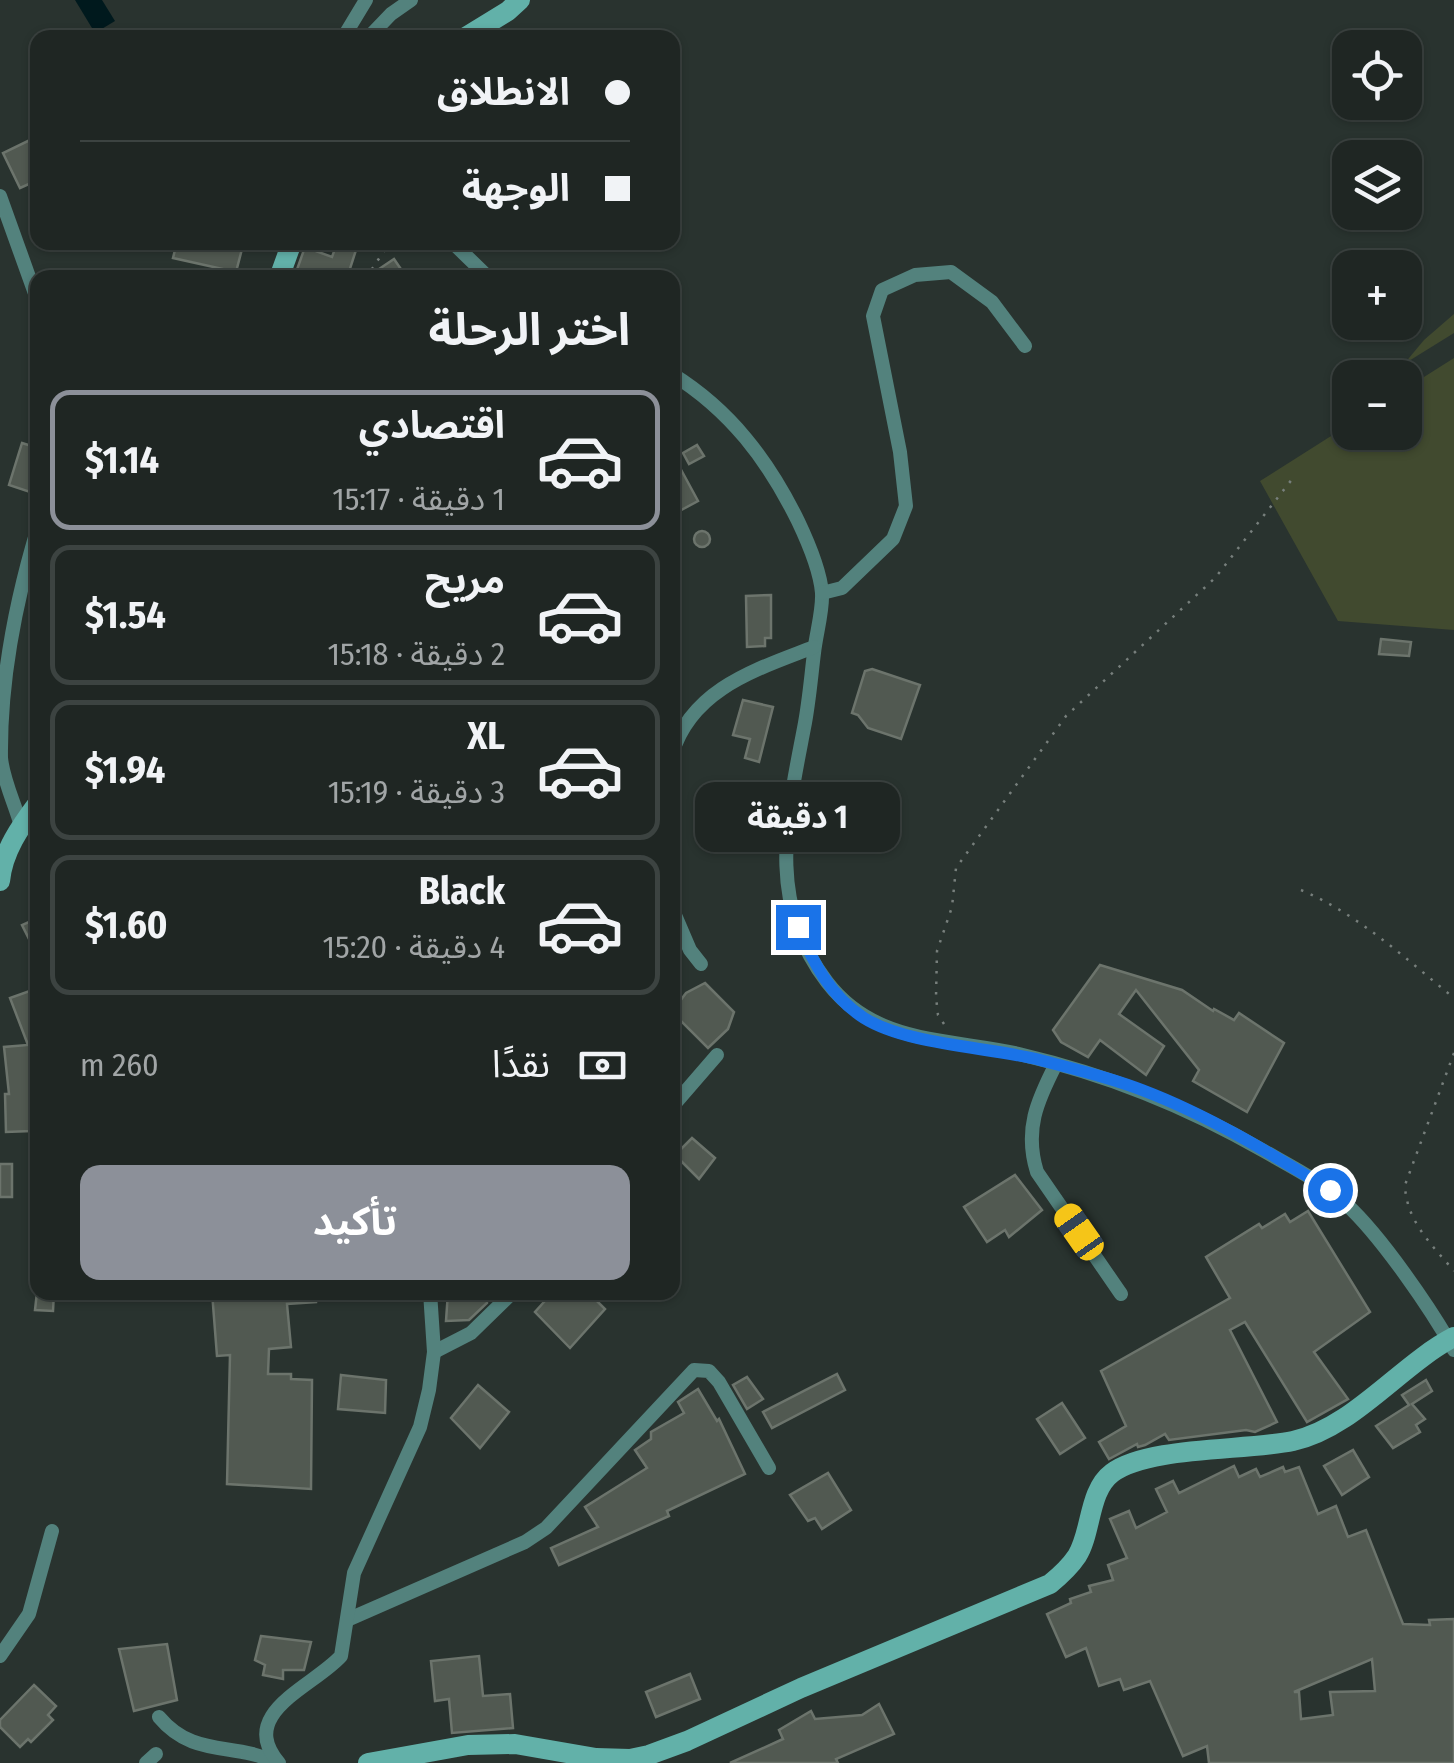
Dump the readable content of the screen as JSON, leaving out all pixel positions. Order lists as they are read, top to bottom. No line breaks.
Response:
{"page":{"map_buttons":["+","−"],"banner":["الانطلاق","الوجهة"],"heading":"اختر الرحلة","list":[{"name":"اقتصادي","note":"1 دقيقة · 15:17","value":"$1.14"},{"name":"مريح","note":"2 دقيقة · 15:18","value":"$1.54"},{"name":"XL","note":"3 دقيقة · 15:19","value":"$1.94"},{"name":"Black","note":"4 دقيقة · 15:20","value":"$1.60"}],"bubble":"1 دقيقة","pay":["نقدًا","260 m"],"buttons":"تأكيد"}}
